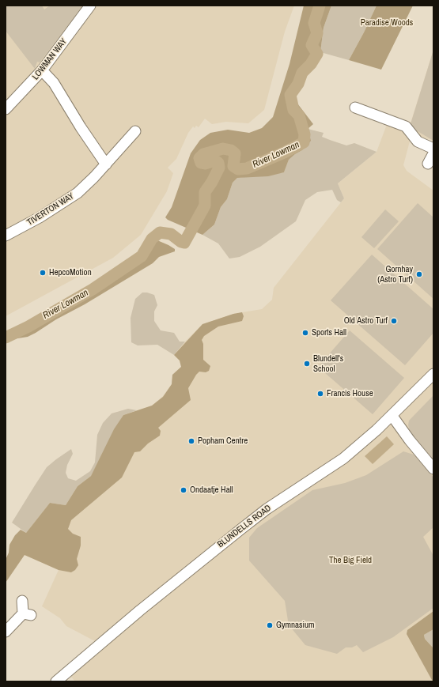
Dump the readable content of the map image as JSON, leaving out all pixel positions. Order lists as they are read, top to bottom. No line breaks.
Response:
{"streets":{"street":["LOWMAN WAY","TIVERTON WAY","BLUNDELLS ROAD"]},"water":["River Lowman"],"parks":["Paradise Woods","The Big Field"],"places":["HepcoMotion","Gornhay (Astro Turf)","Old Astro Turf","Sports Hall","Blundell's School","Francis House","Popham Centre","Ondaatje Hall","Gymnasium"]}
